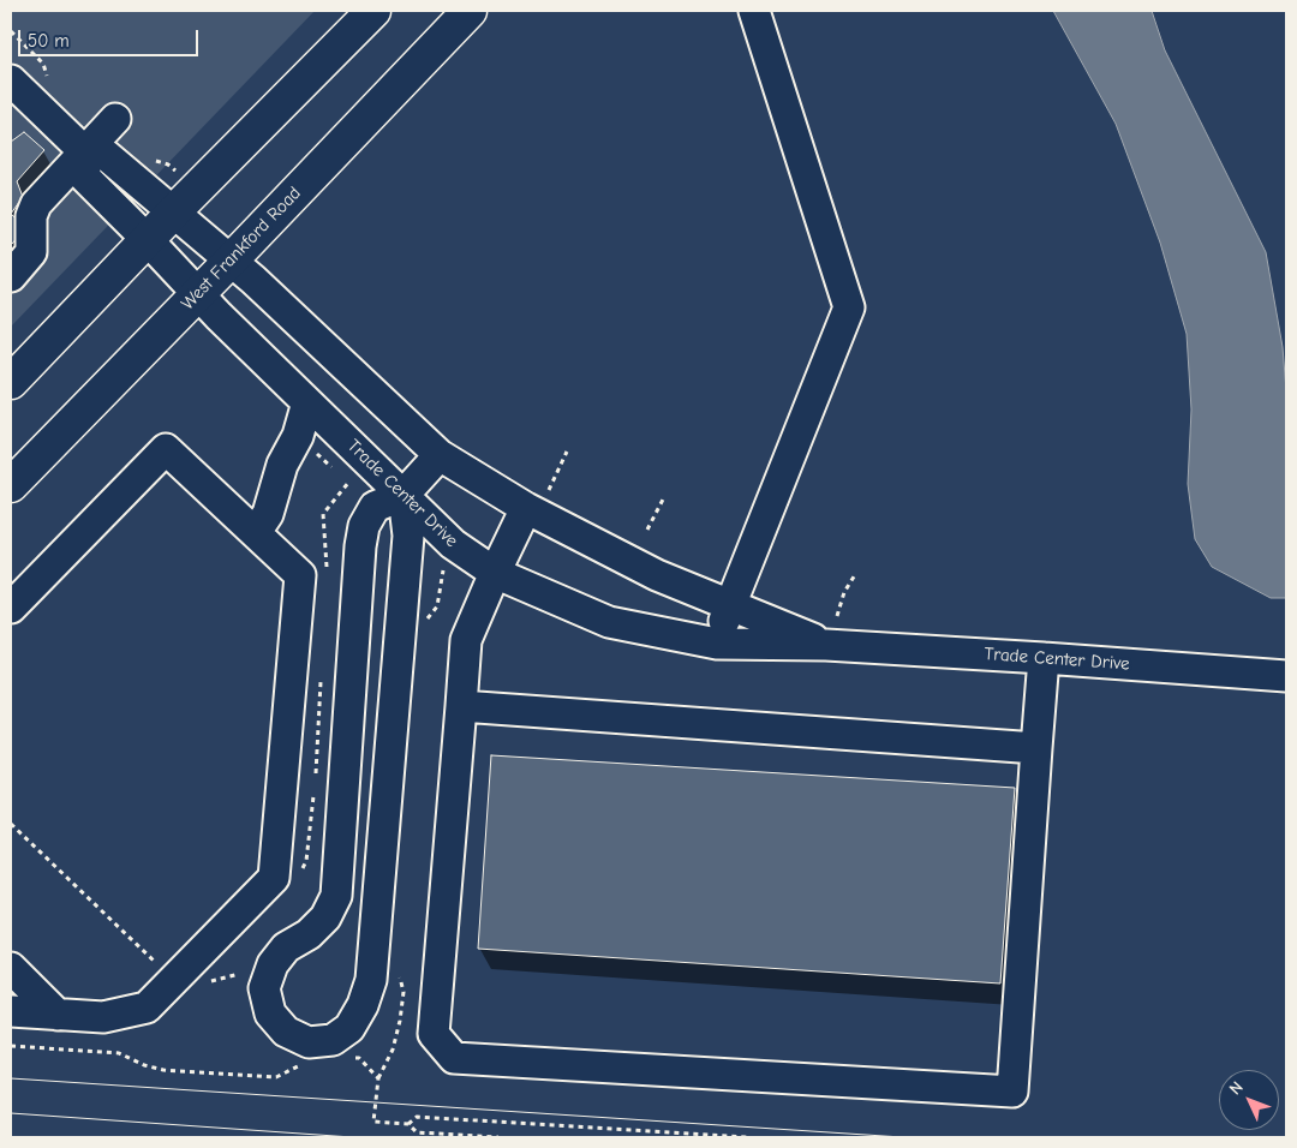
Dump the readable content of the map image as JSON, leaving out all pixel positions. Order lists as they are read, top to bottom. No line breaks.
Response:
{"streets":{"main road":["West Frankford Road"],"street":["Trade Center Drive"]},"crossings":[["West Frankford Road","Trade Center Drive"]],"scale_bar":"50 m","north":"top left"}
